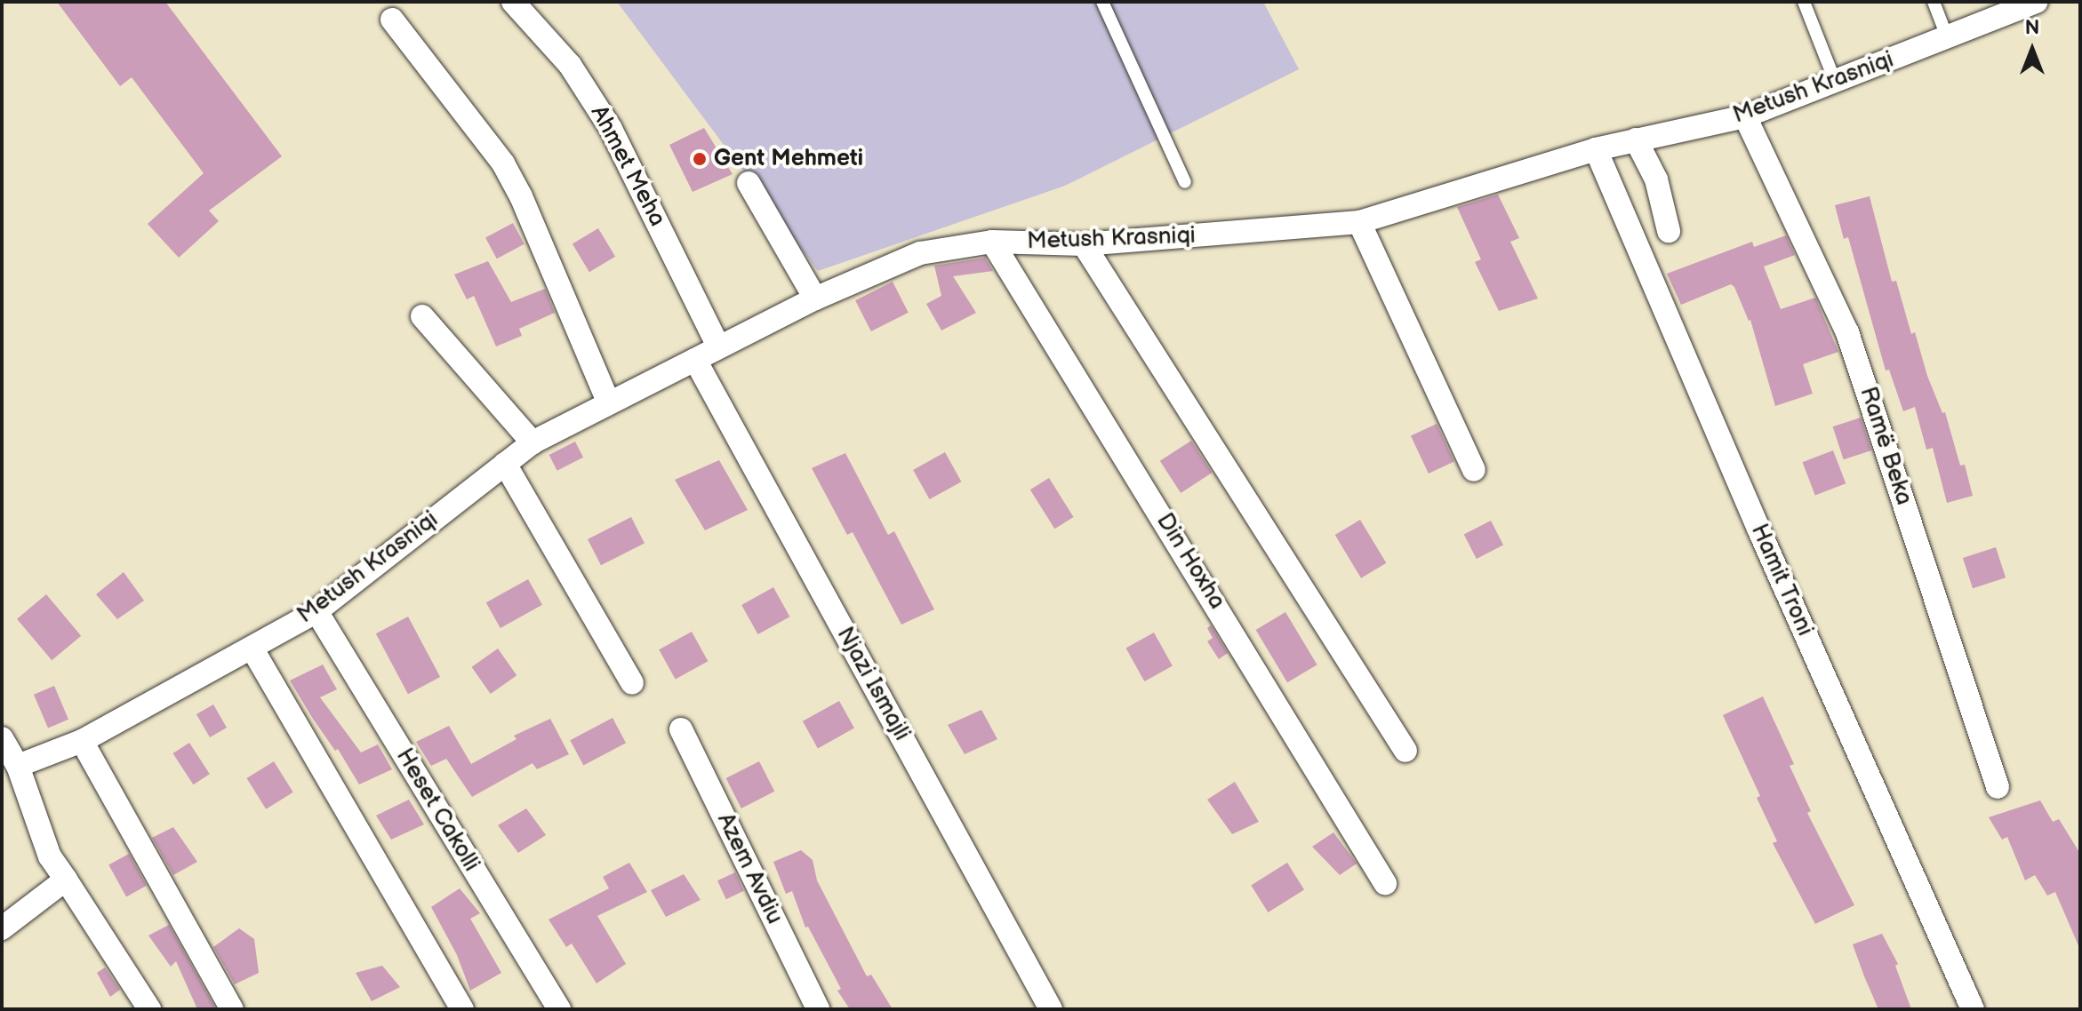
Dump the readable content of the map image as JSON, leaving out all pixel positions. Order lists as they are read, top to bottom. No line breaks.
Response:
{"streets":{"street":["Metush Krasniqi","Ahmet Meha","Ramë Beka","Din Hoxha","Hamit Troni","Njazi Ismajli","Heset Cakolli","Azem Avdiu"]},"crossings":[["Metush Krasniqi","Ahmet Meha"],["Metush Krasniqi","Ramë Beka"],["Metush Krasniqi","Din Hoxha"],["Metush Krasniqi","Hamit Troni"],["Metush Krasniqi","Njazi Ismajli"],["Metush Krasniqi","Heset Cakolli"]],"places":["Gent Mehmeti"],"north":"top"}
